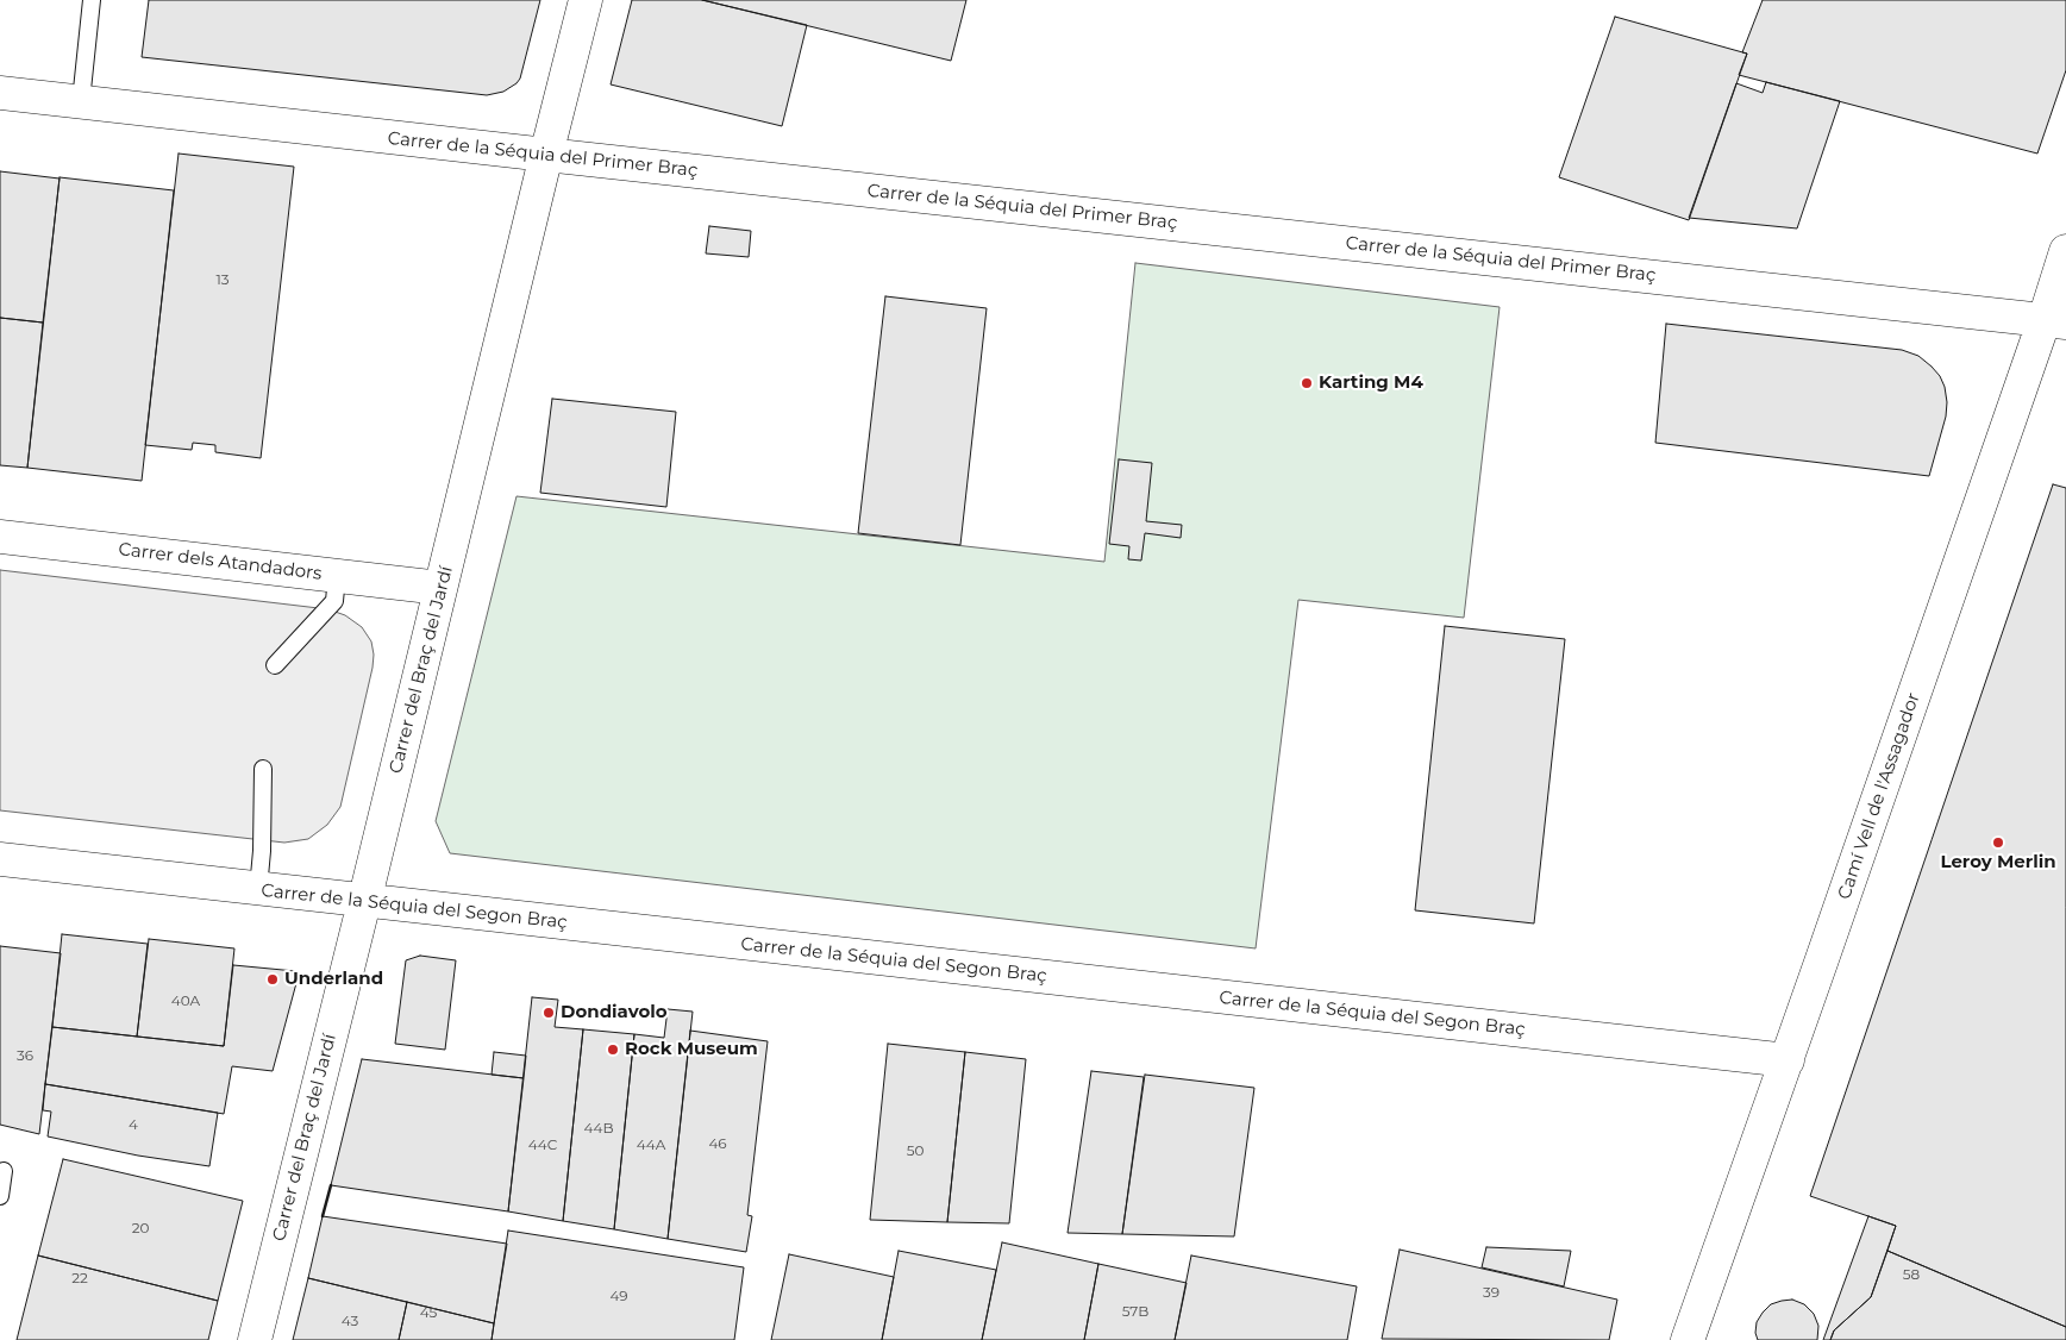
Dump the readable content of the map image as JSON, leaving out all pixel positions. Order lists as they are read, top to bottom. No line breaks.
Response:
{"streets":{"street":["Carrer de la Séquia del Primer Braç","Carrer dels Atandadors","Carrer del Braç del Jardí","Camí Vell de l'Assagador","Carrer de la Séquia del Segon Braç"]},"crossings":[["Carrer de la Séquia del Primer Braç","Carrer del Braç del Jardí"],["Carrer de la Séquia del Primer Braç","Camí Vell de l'Assagador"],["Carrer dels Atandadors","Carrer del Braç del Jardí"],["Carrer del Braç del Jardí","Carrer de la Séquia del Segon Braç"],["Camí Vell de l'Assagador","Carrer de la Séquia del Segon Braç"]],"places":["Karting M4","Leroy Merlin","Underland","Dondiavolo","Rock Museum"],"house_numbers":["13","40A","36","4","44B","46","44C","44A","50","20","58","22","39","49","57B","45","43"]}
